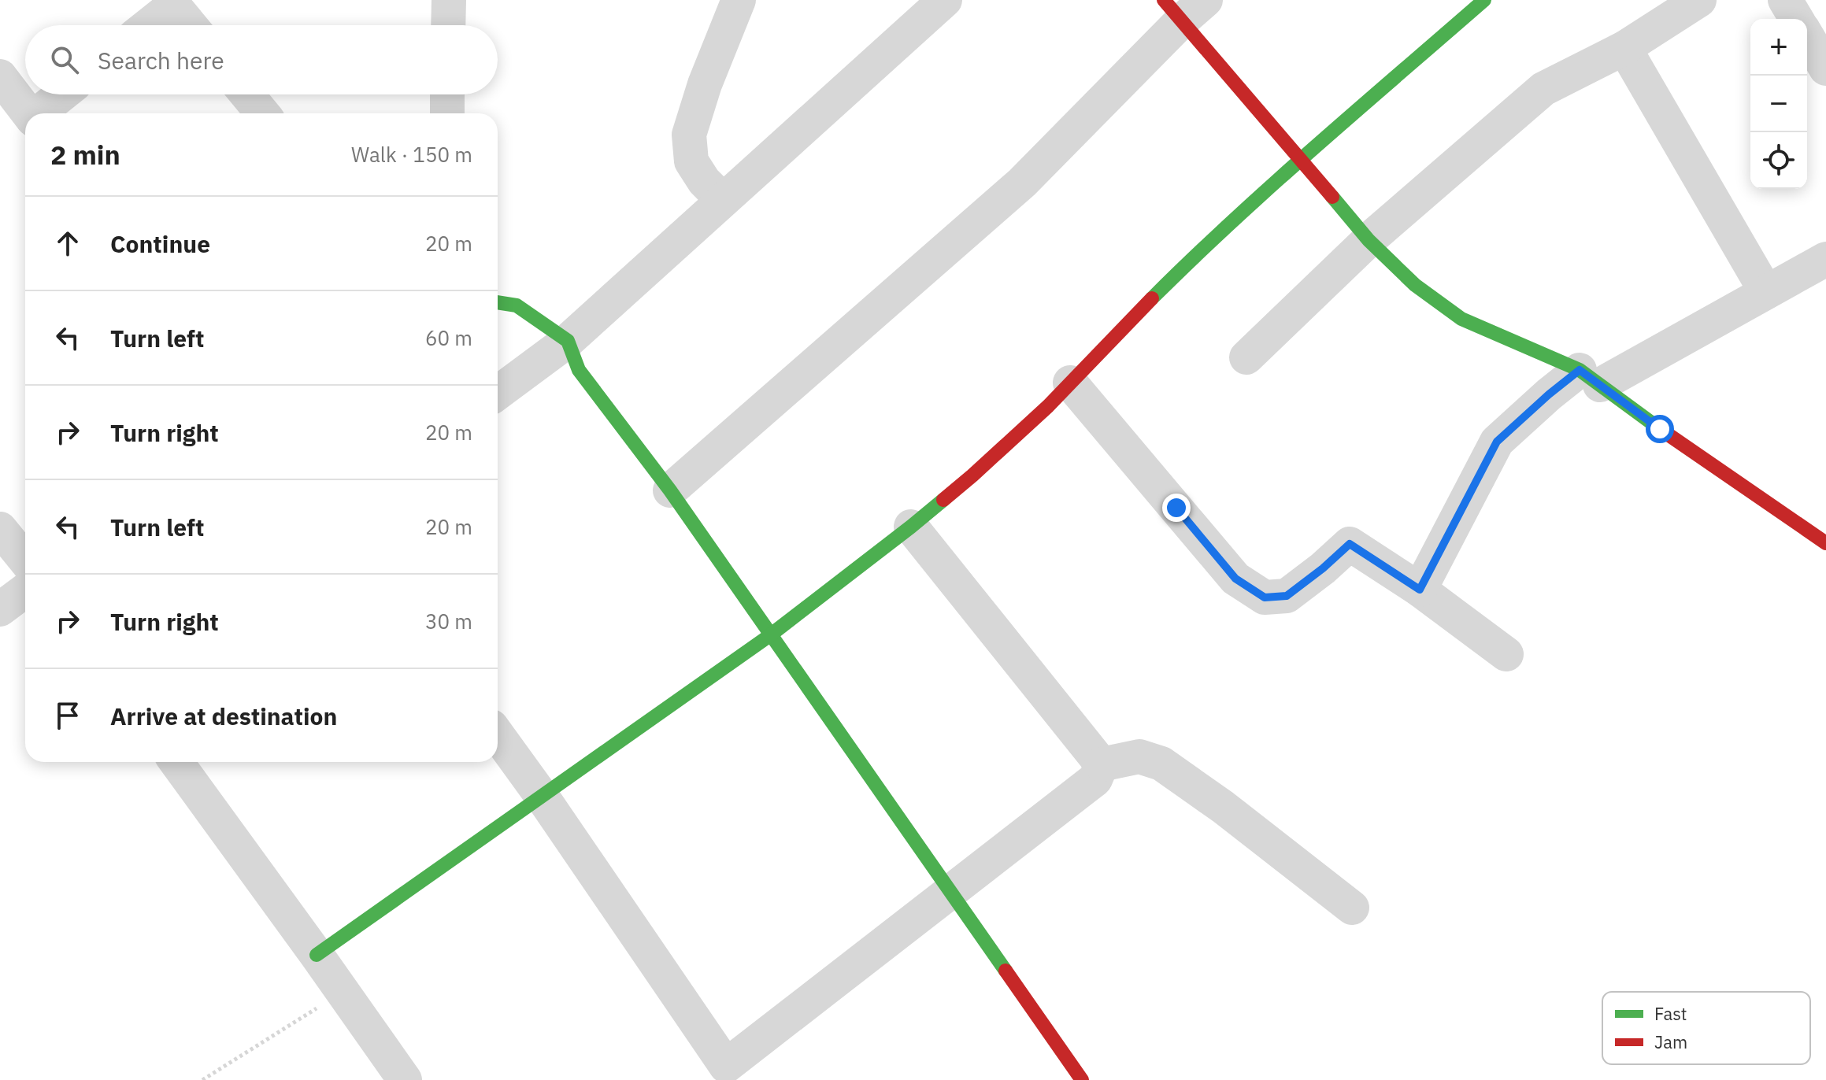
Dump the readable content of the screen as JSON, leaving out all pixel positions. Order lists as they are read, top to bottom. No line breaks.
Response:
{"legend":["Fast","Jam"],"page":{"map_buttons":["+","−"],"search":"Search here","heading":["2 min","Walk · 150 m"],"list":[["Continue","20 m"],["Turn left","60 m"],["Turn right","20 m"],["Turn left","20 m"],["Turn right","30 m"],"Arrive at destination"]}}
